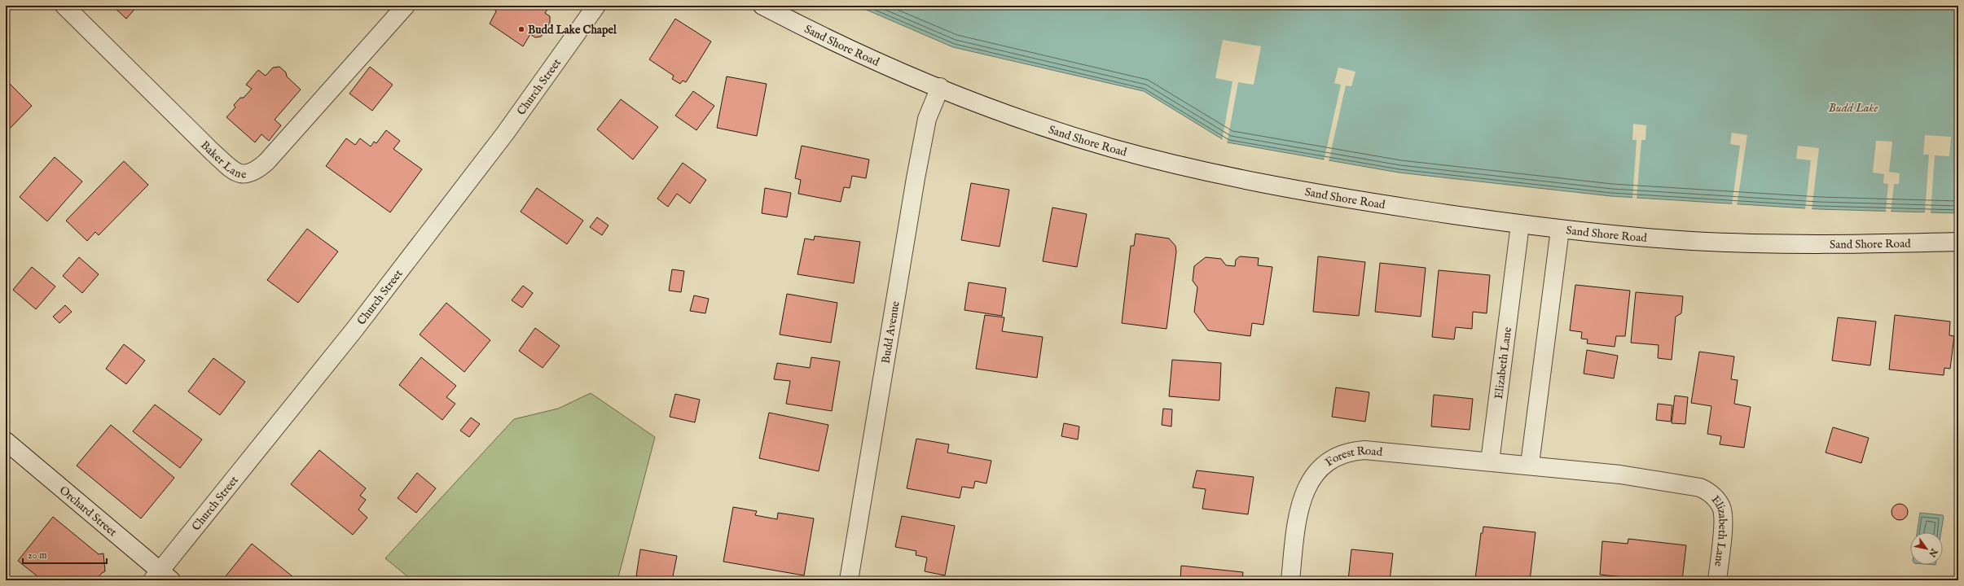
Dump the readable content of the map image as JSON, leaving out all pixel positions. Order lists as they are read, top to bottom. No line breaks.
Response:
{"streets":{"street":["Sand Shore Road","Church Street","Baker Lane","Budd Avenue","Elizabeth Lane","Forest Road","Orchard Street"]},"crossings":[["Sand Shore Road","Budd Avenue"],["Sand Shore Road","Elizabeth Lane"],["Church Street","Orchard Street"],["Elizabeth Lane","Forest Road"]],"water":["Budd Lake"],"places":["Budd Lake Chapel"],"scale_bar":"20 m","north":"bottom right"}
